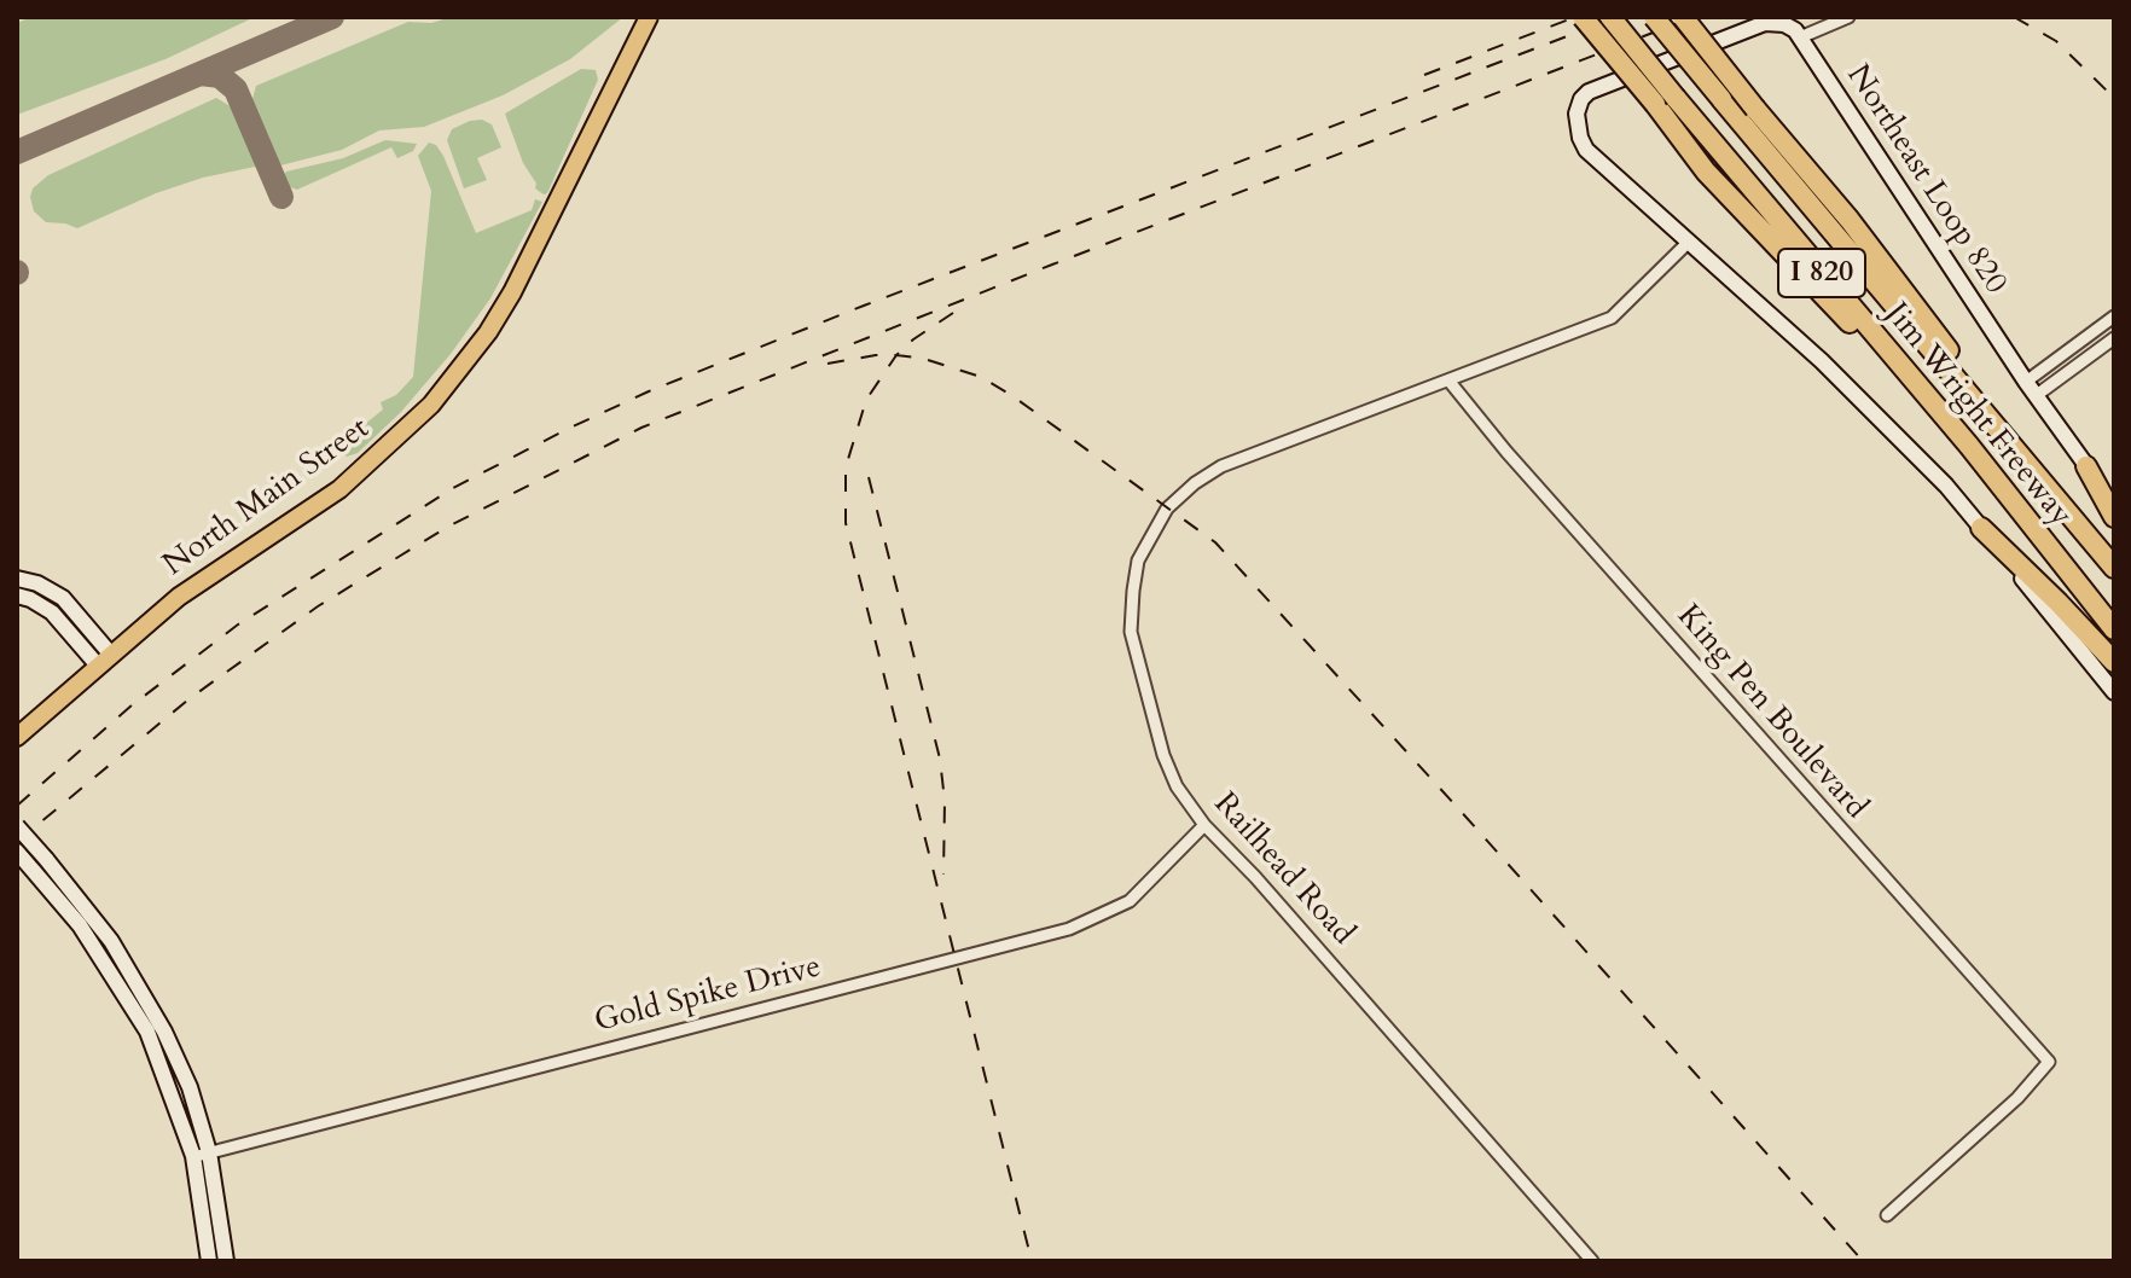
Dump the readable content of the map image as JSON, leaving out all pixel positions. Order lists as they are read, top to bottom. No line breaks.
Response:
{"streets":{"highway":["I 820","Jim Wright Freeway"],"main road":["North Main Street"],"street":["Northeast Loop 820","King Pen Boulevard","Railhead Road","Gold Spike Drive"]},"crossings":[["Northeast Loop 820","Railhead Road"],["King Pen Boulevard","Railhead Road"],["Railhead Road","Gold Spike Drive"]]}
